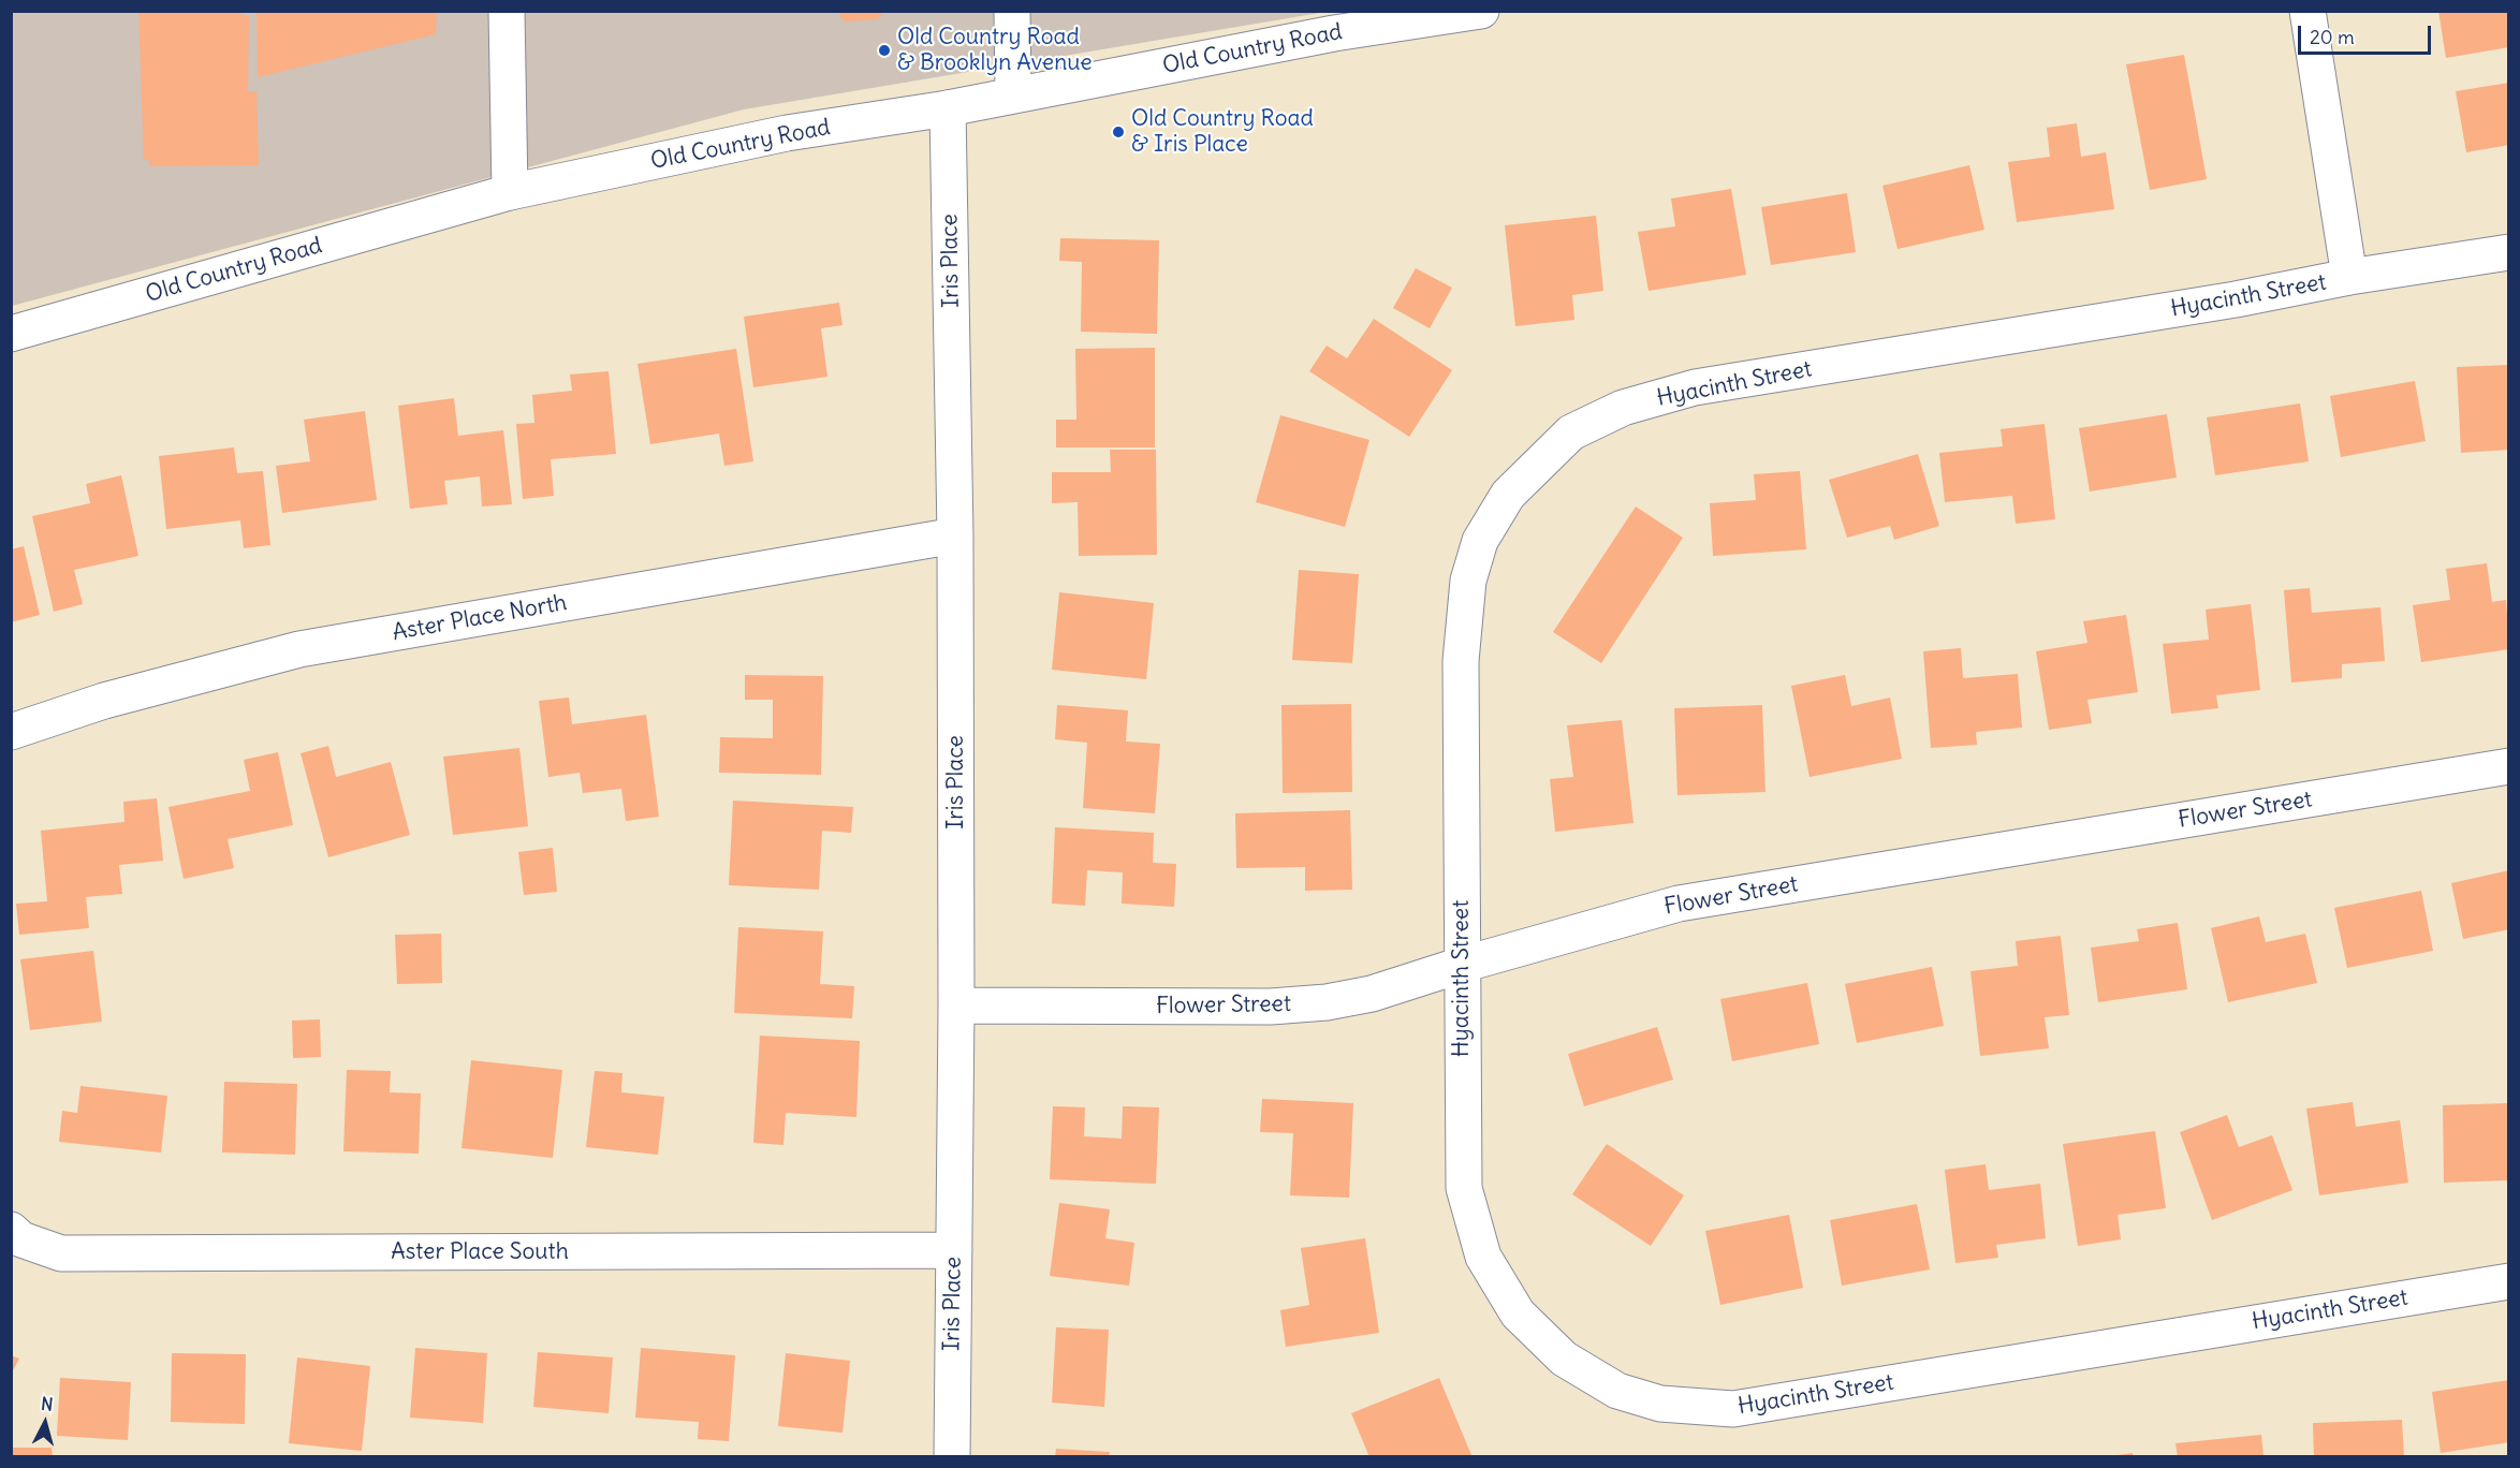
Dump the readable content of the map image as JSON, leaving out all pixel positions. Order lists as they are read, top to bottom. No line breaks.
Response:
{"streets":{"street":["Old Country Road","Iris Place","Hyacinth Street","Aster Place North","Flower Street","Aster Place South"]},"crossings":[["Old Country Road","Iris Place"],["Iris Place","Aster Place North"],["Iris Place","Flower Street"],["Iris Place","Aster Place South"],["Hyacinth Street","Flower Street"]],"places":["Old Country Road & Brooklyn Avenue","Old Country Road & Iris Place"],"scale_bar":"20 m","north":"top"}
